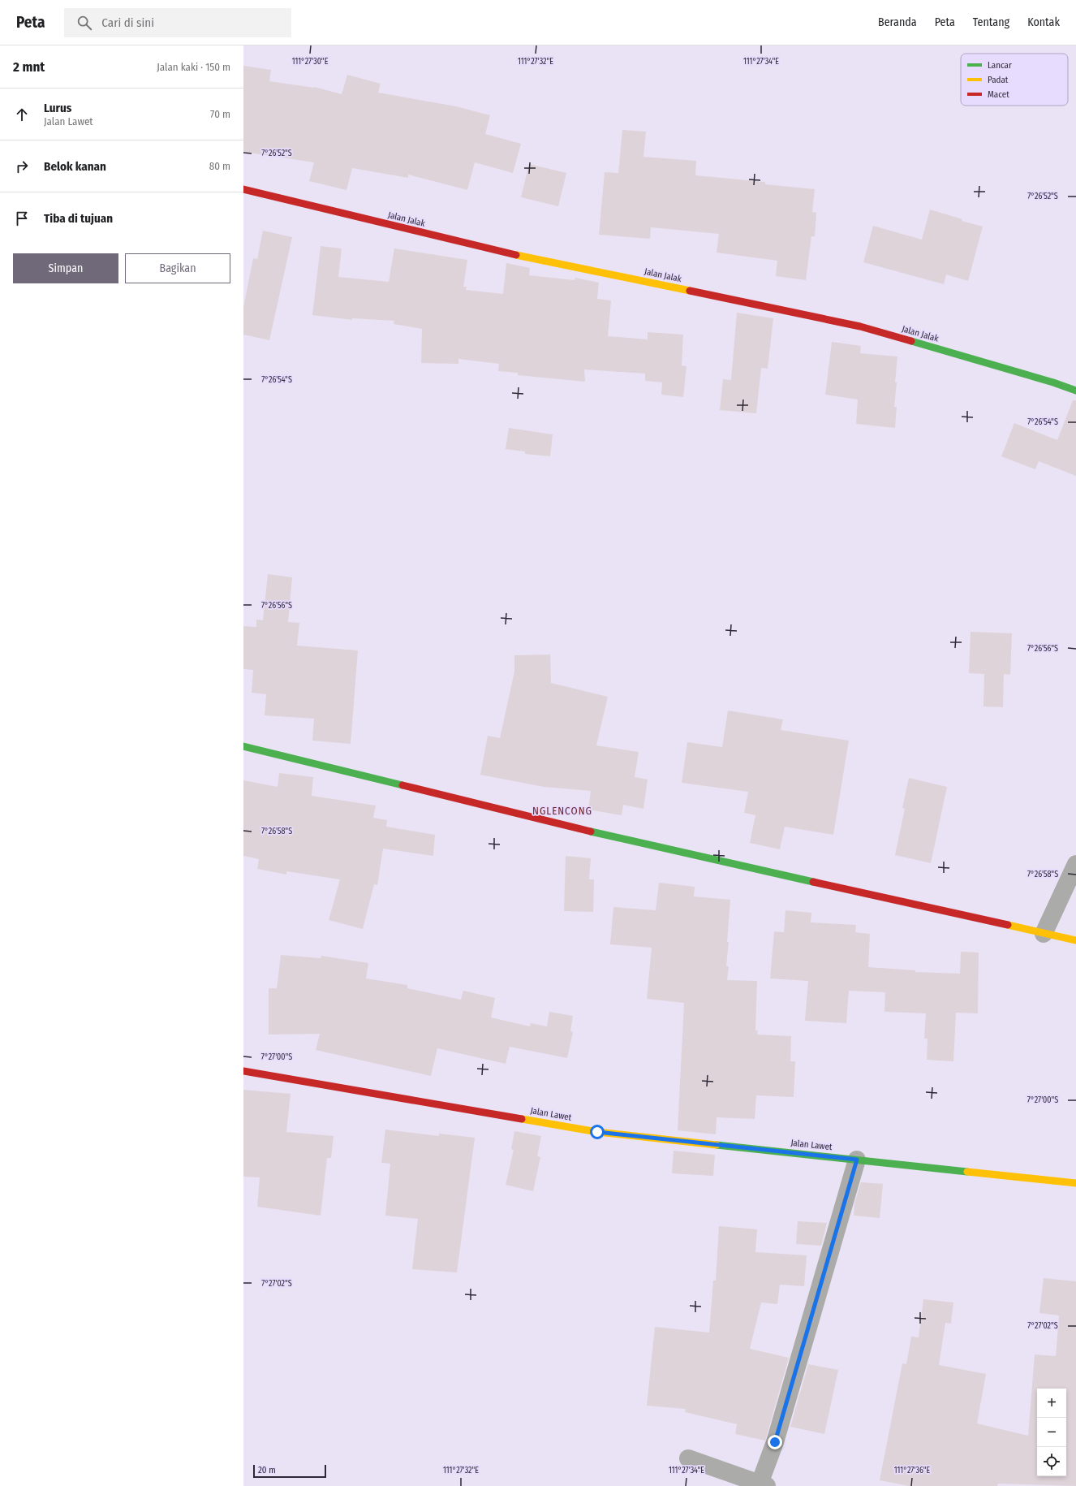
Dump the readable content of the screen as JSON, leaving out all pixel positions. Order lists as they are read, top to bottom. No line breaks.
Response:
{"streets":{"street":["Jalan Jalak","Jalan Lawet"]},"districts":["NGLENCONG"],"legend":["Lancar","Padat","Macet"],"scale_bar":"20 m","page":{"header":"Peta","search":"Cari di sini","nav":["Beranda","Peta","Tentang","Kontak"],"heading":["2 mnt","Jalan kaki · 150 m"],"list":[["Lurus","Jalan Lawet","70 m"],["Belok kanan","80 m"],"Tiba di tujuan"],"buttons":["Simpan","Bagikan"],"map_buttons":["+","−"],"scale":"20 m"},"coordinates":["111°27'30\"E","111°27'32\"E","111°27'34\"E","7°26'52\"S","7°26'54\"S","7°26'56\"S","7°26'58\"S","7°27'00\"S","7°27'02\"S","111°27'36\"E"]}
